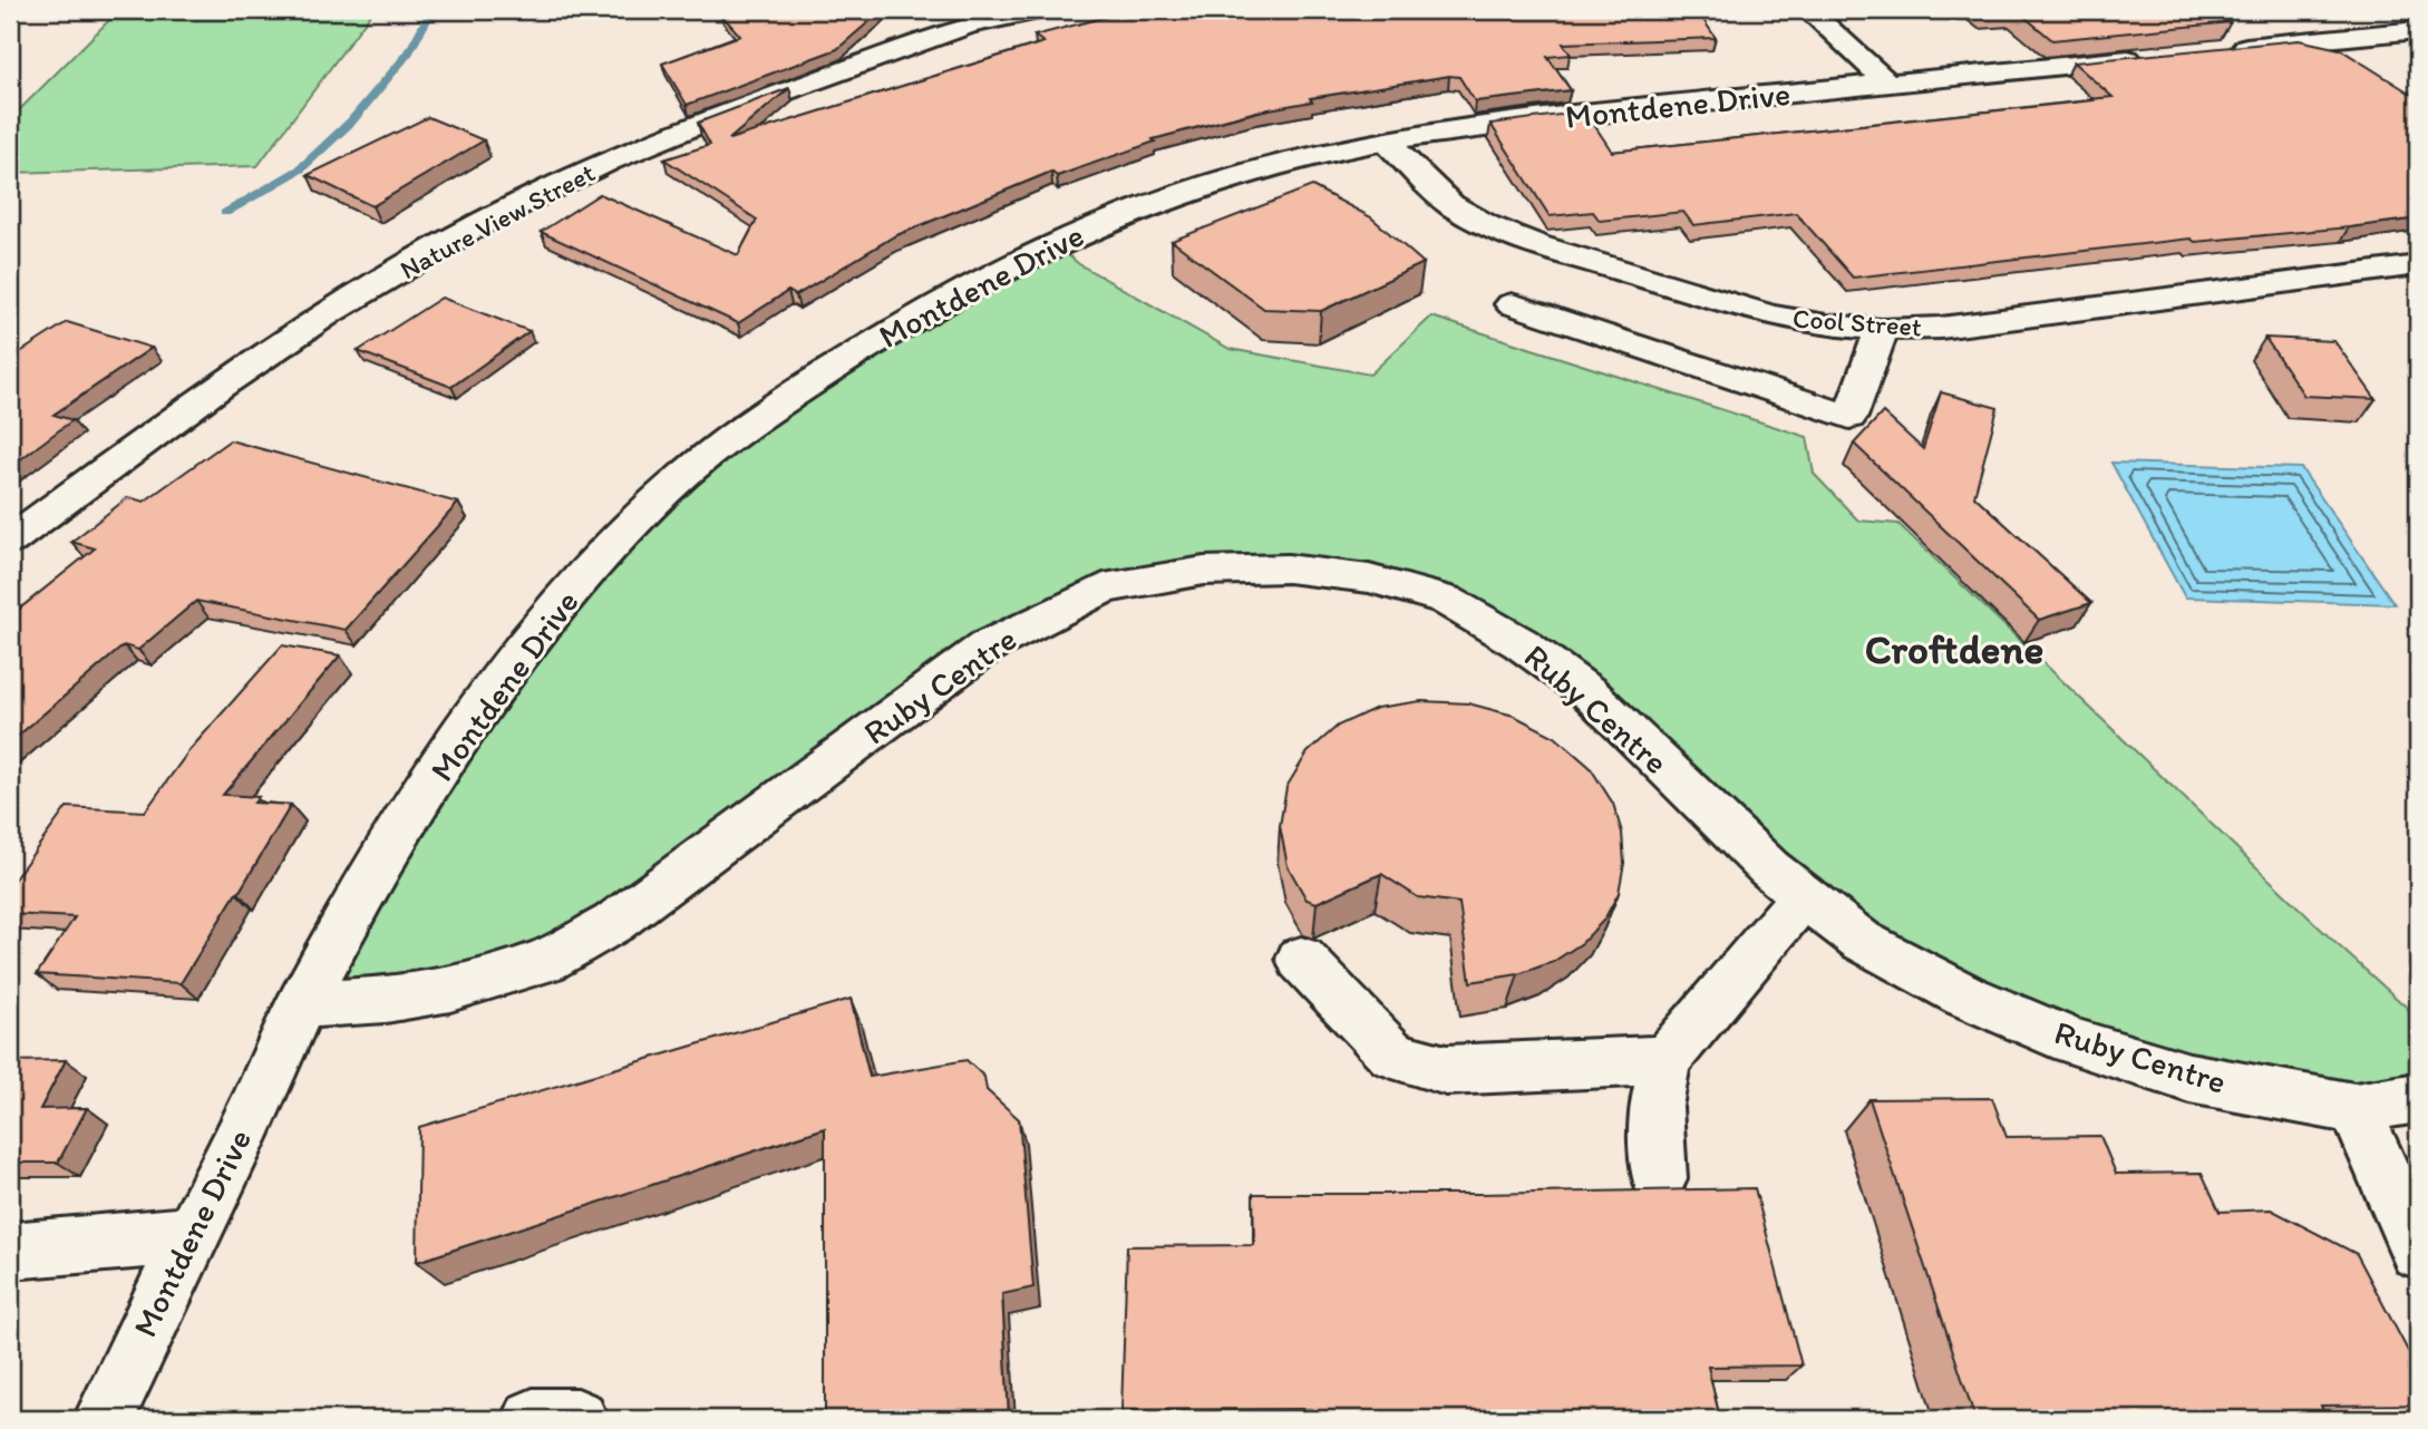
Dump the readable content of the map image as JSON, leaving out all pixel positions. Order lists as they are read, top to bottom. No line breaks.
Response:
{"streets":{"street":["Montdene Drive","Nature View Street","Cool Street","Ruby Centre"]},"crossings":[["Montdene Drive","Cool Street"],["Montdene Drive","Ruby Centre"]],"districts":["Croftdene"]}
